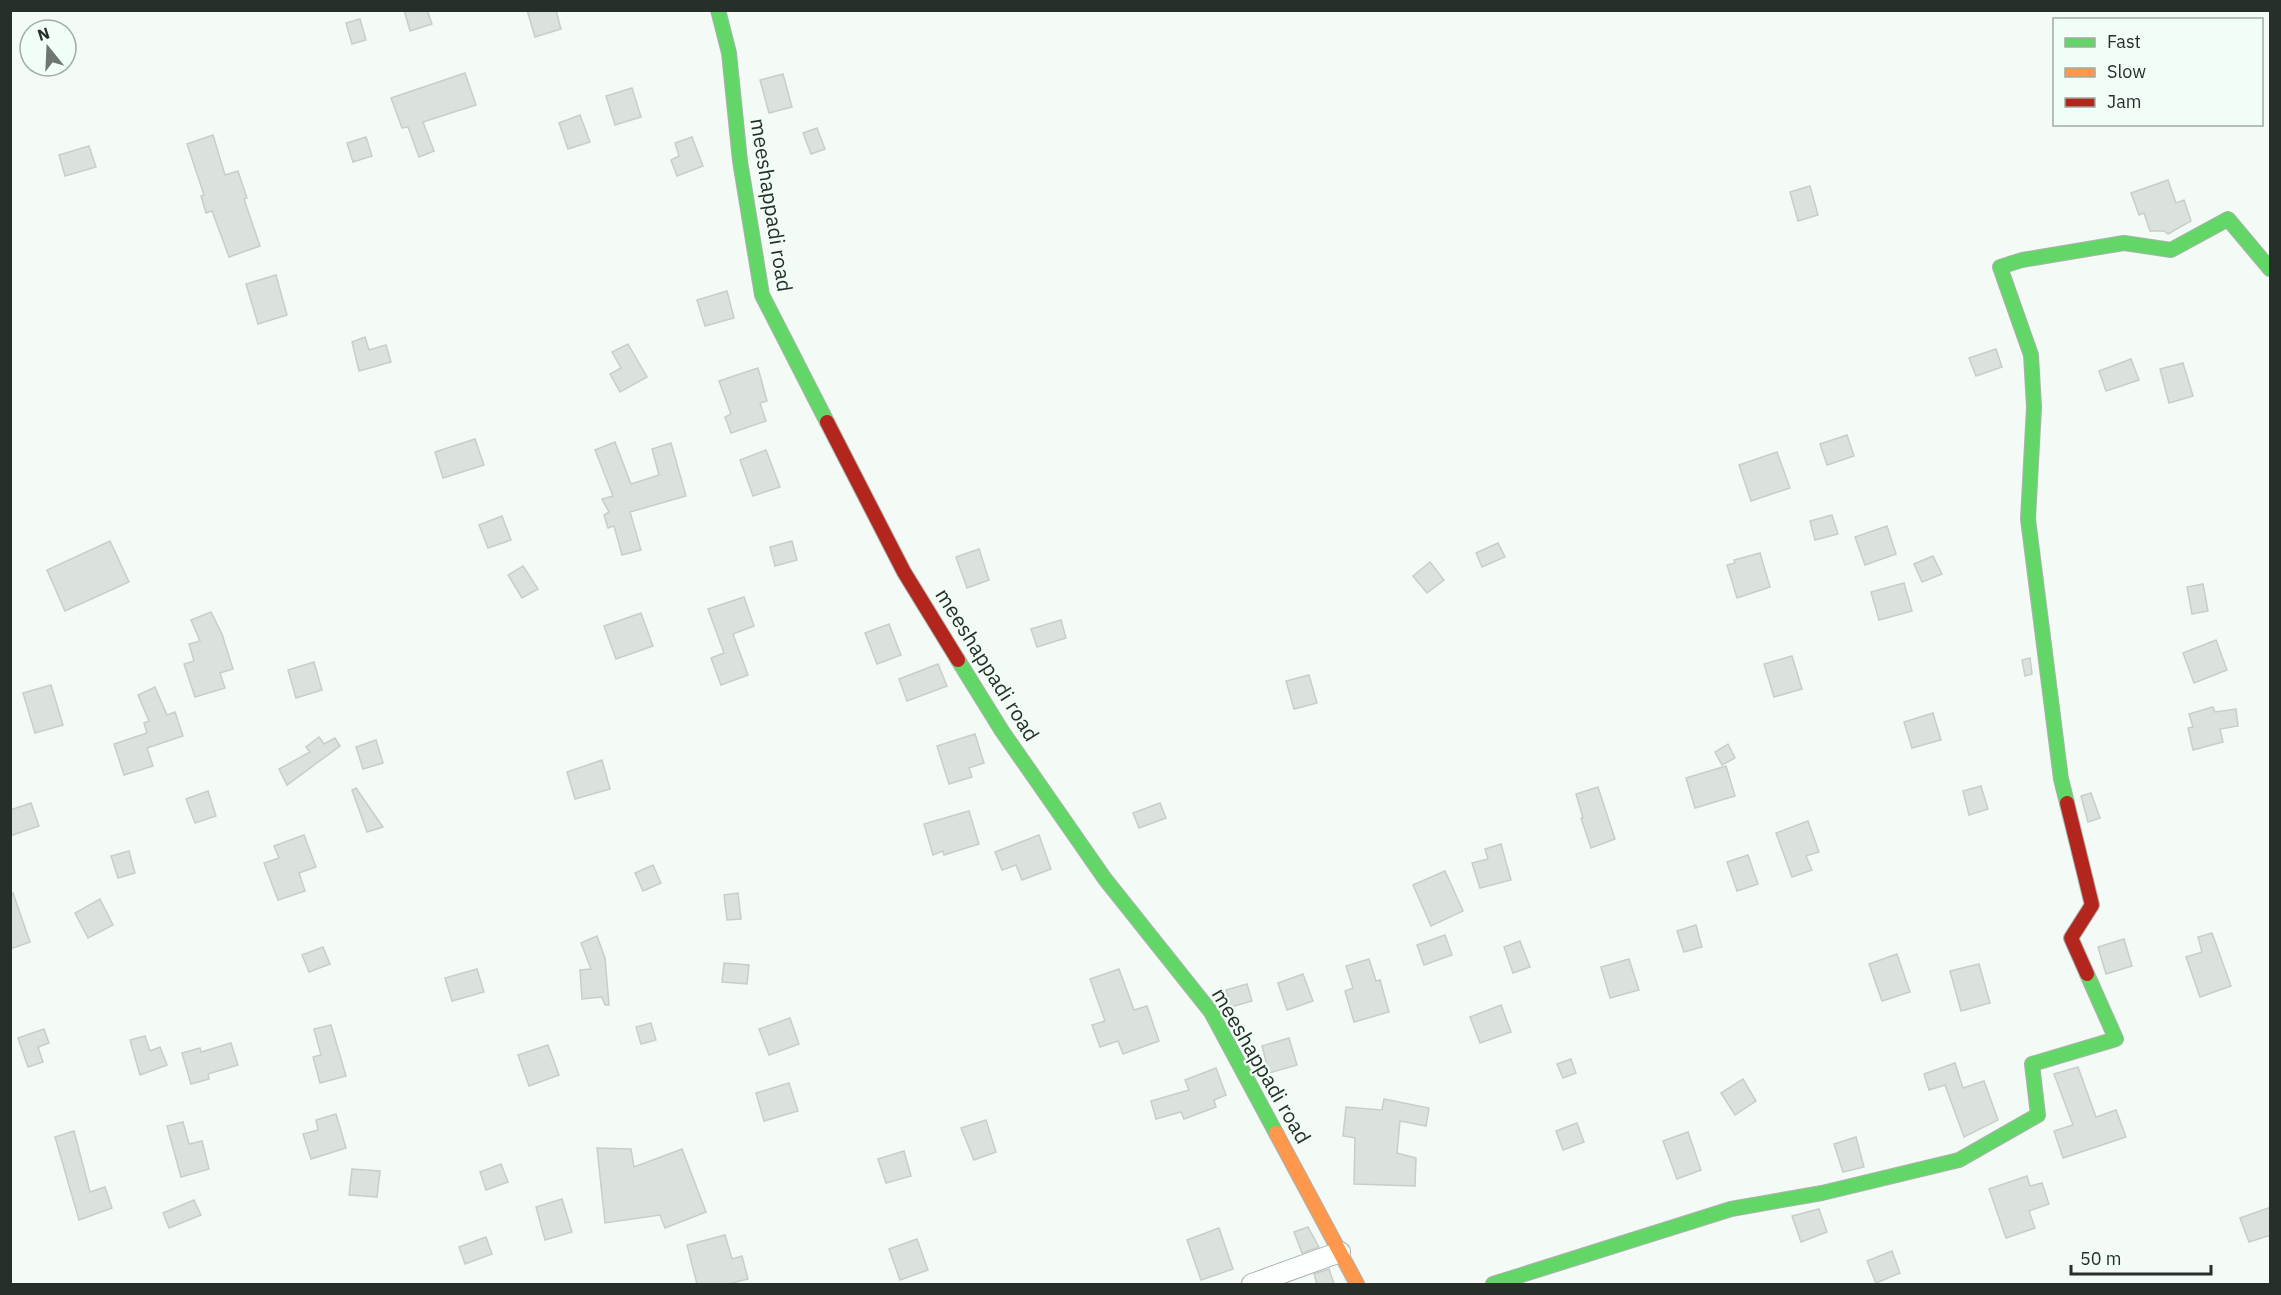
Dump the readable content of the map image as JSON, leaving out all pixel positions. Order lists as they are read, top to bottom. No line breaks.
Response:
{"streets":{"street":["meeshappadi road"]},"legend":["Fast","Slow","Jam"],"scale_bar":"50 m","north":"top"}
